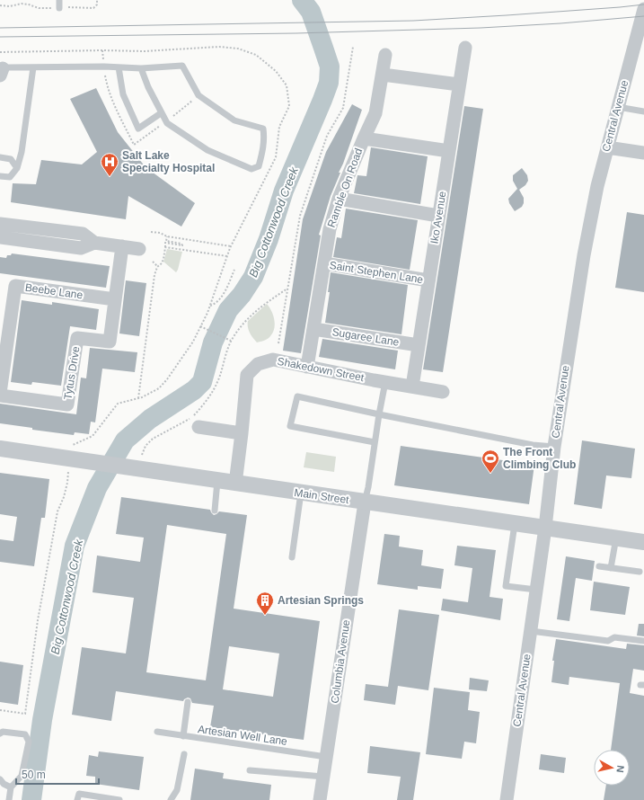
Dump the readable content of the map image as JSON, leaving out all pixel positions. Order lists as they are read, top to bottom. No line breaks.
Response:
{"streets":{"street":["Central Avenue","Ramble On Road","Iko Avenue","Saint Stephen Lane","Beebe Lane","Sugaree Lane","Shakedown Street","Tytus Drive","Main Street","Columbia Avenue"],"lane":["Artesian Well Lane"]},"crossings":[["Central Avenue","Main Street"],["Ramble On Road","Saint Stephen Lane"],["Ramble On Road","Sugaree Lane"],["Ramble On Road","Shakedown Street"],["Iko Avenue","Saint Stephen Lane"],["Iko Avenue","Sugaree Lane"],["Iko Avenue","Shakedown Street"],["Beebe Lane","Tytus Drive"],["Shakedown Street","Main Street"],["Main Street","Columbia Avenue"],["Columbia Avenue","Artesian Well Lane"]],"water":["Big Cottonwood Creek"],"places":{"hospital":["Salt Lake Specialty Hospital"],"sports":["The Front Climbing Club"],"building":["Artesian Springs"]},"scale_bar":"50 m","north":"right"}
